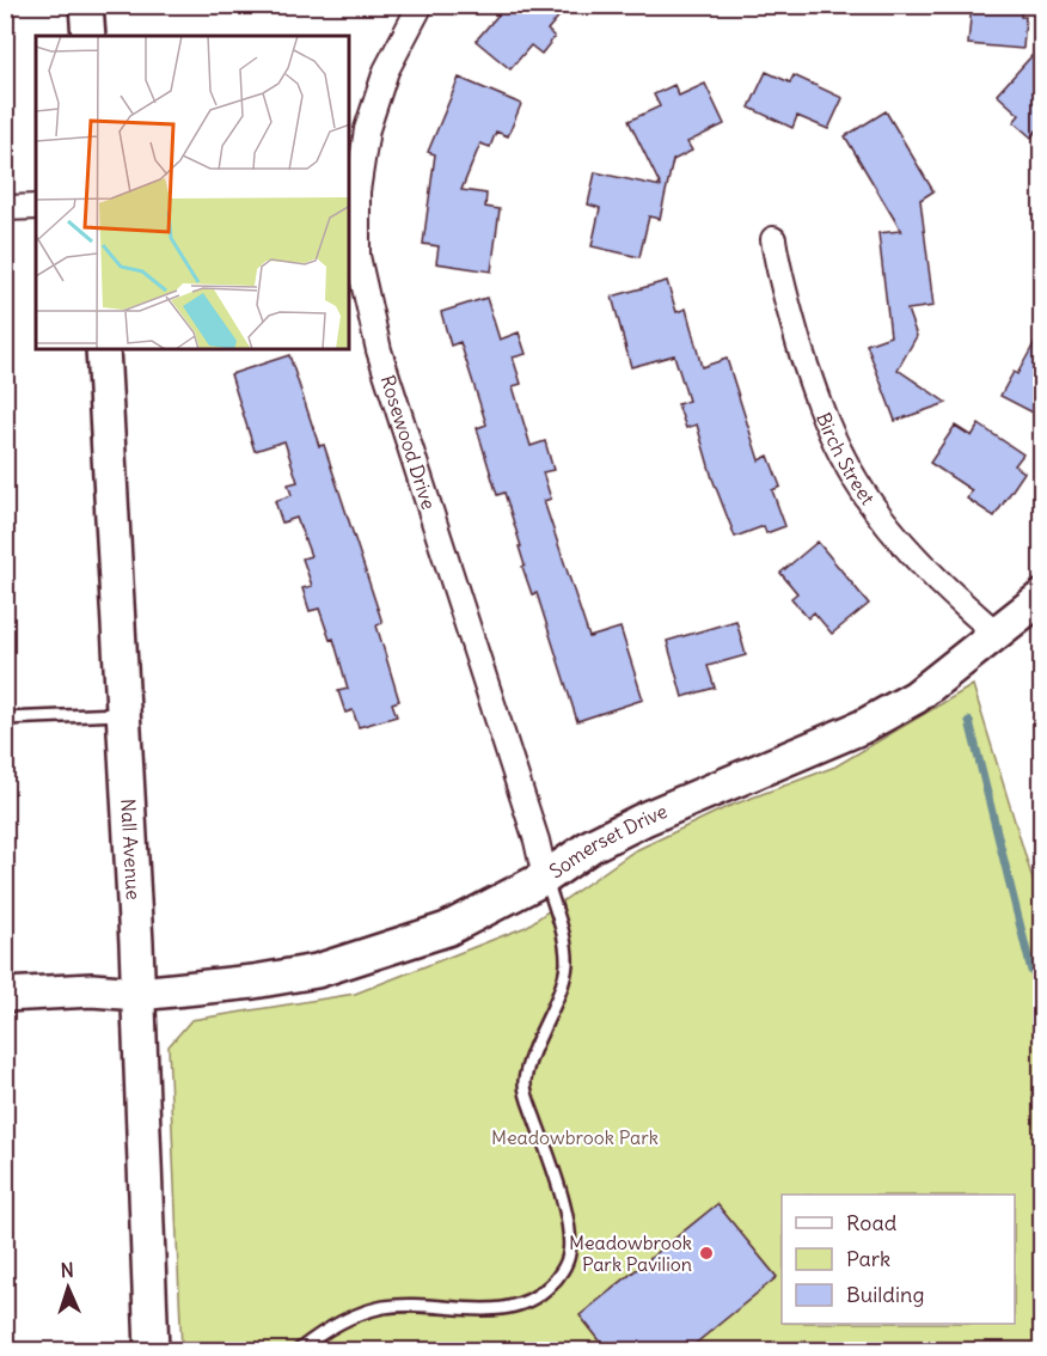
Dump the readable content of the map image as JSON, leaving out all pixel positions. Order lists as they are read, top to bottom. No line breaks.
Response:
{"streets":{"street":["Rosewood Drive","Birch Street","Somerset Drive","Nall Avenue"]},"crossings":[["Rosewood Drive","Somerset Drive"],["Birch Street","Somerset Drive"],["Somerset Drive","Nall Avenue"]],"parks":["Meadowbrook Park"],"places":["Meadowbrook Park Pavilion"],"legend":["Road","Park","Building"],"north":"top"}
